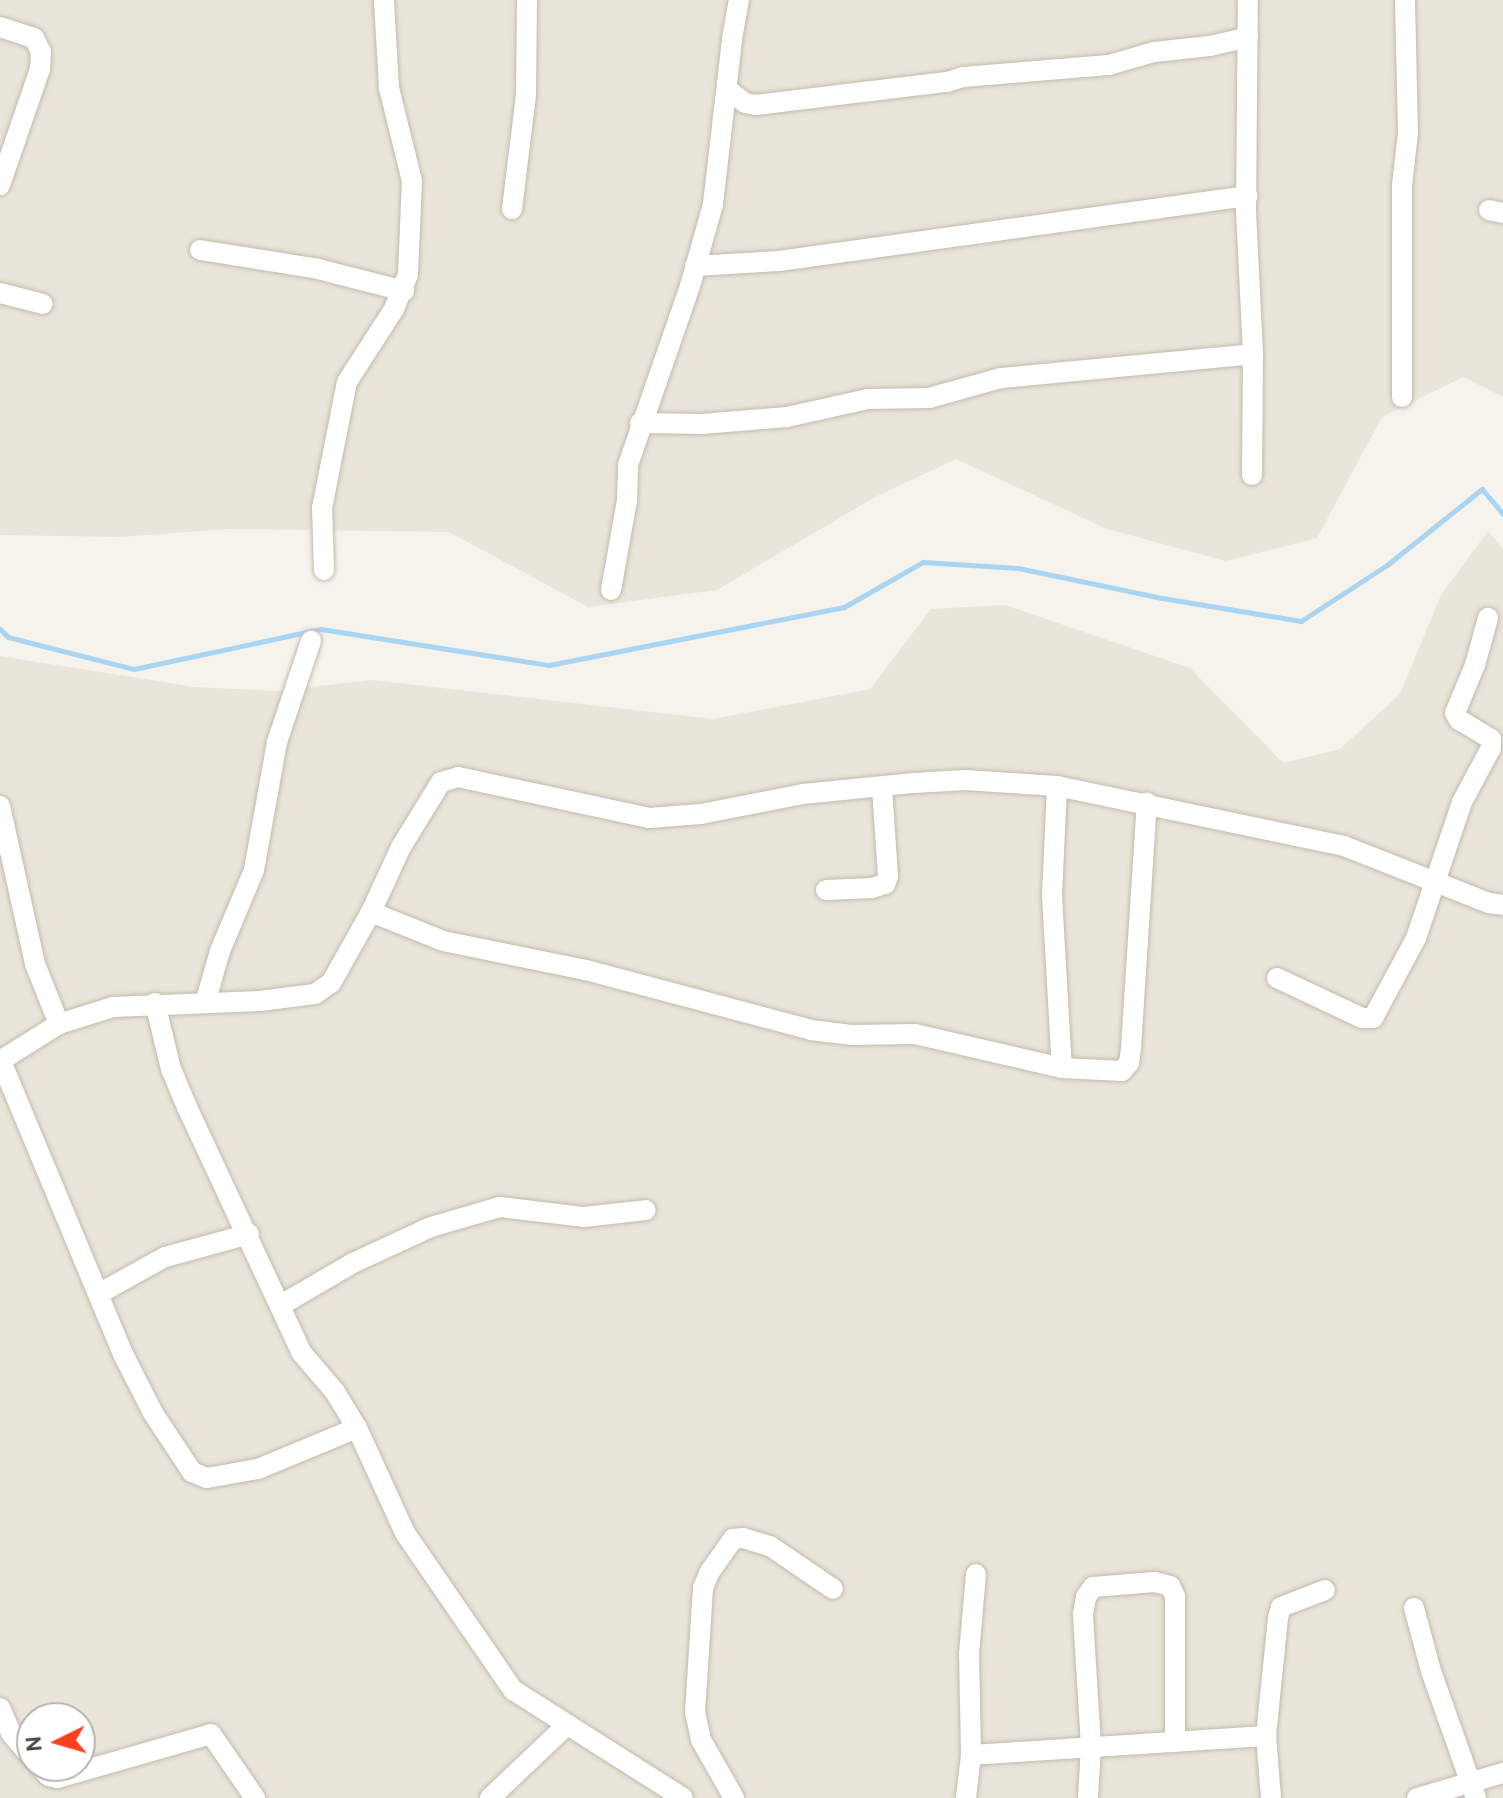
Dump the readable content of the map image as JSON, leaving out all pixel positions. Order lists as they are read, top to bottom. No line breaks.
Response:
{"north":"left"}
